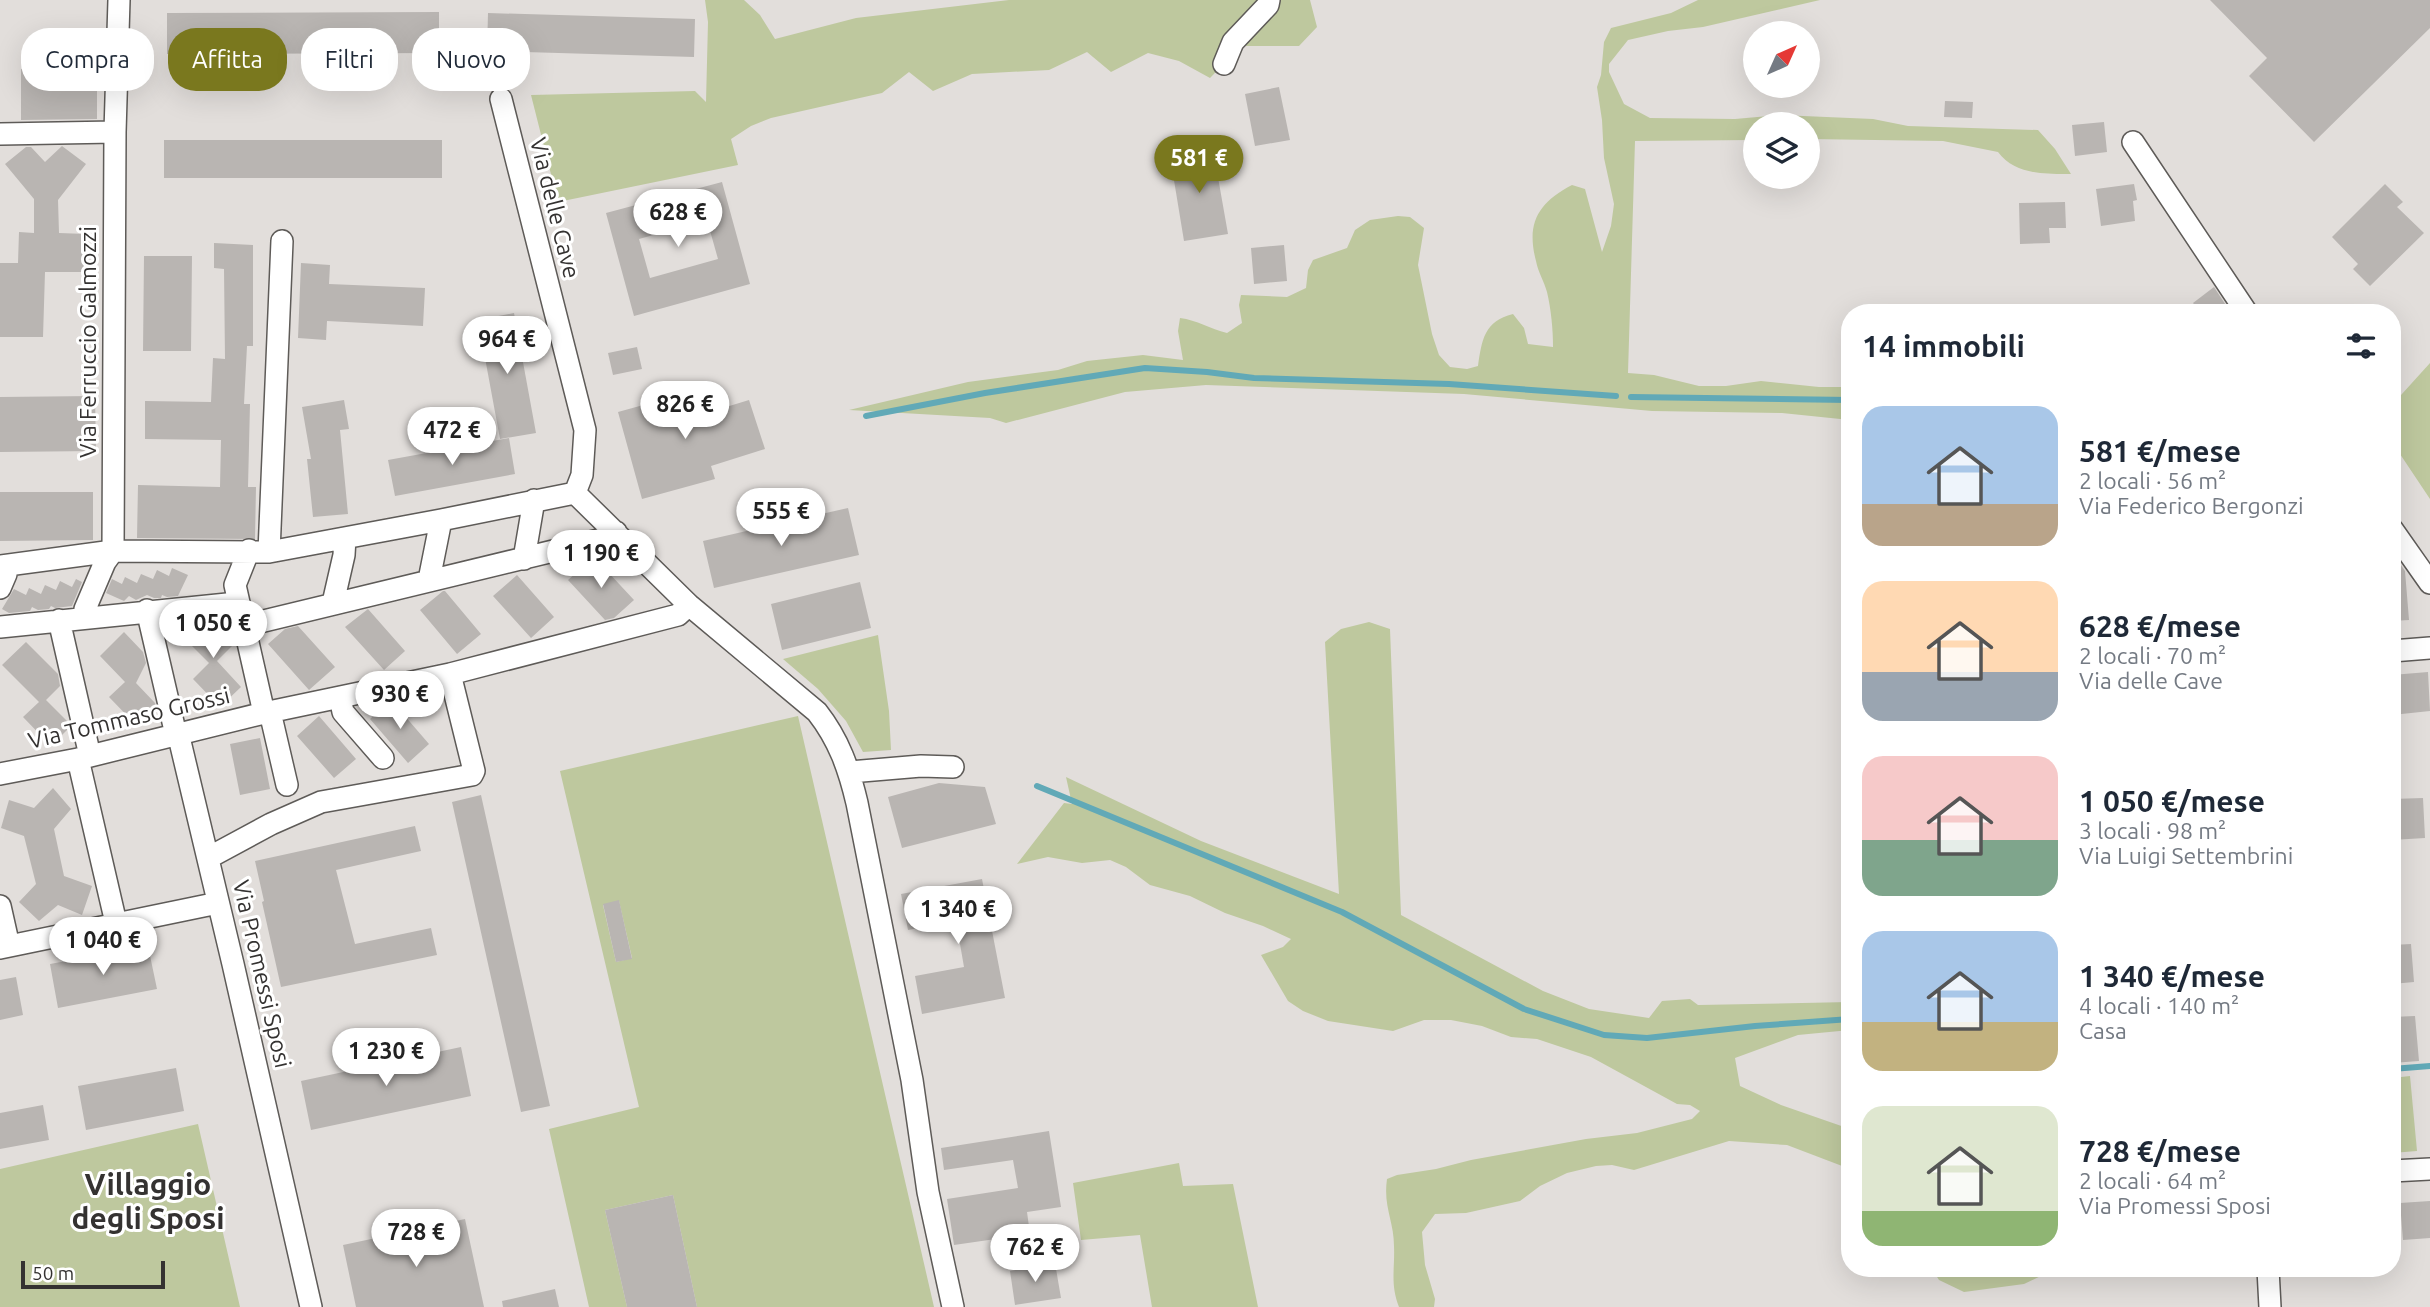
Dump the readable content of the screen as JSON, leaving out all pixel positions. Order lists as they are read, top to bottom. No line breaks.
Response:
{"streets":{"street":["Via delle Cave","Via Ferruccio Galmozzi","Via Tommaso Grossi","Via Promessi Sposi"]},"crossings":[["Via Tommaso Grossi","Via Promessi Sposi"]],"districts":["Villaggio degli Sposi"],"scale_bar":"50 m","north":"top right","page":{"chip":["Compra","Affitta","Filtri","Nuovo"],"price":["581 €","628 €","964 €","826 €","472 €","555 €","1 190 €","1 050 €","930 €","1 340 €","1 040 €","1 230 €","728 €","762 €"],"heading":"14 immobili","list":[{"name":"581 €/mese","note":"2 locali · 56 m² · Via Federico Bergonzi"},{"name":"628 €/mese","note":"2 locali · 70 m² · Via delle Cave"},{"name":"1 050 €/mese","note":"3 locali · 98 m² · Via Luigi Settembrini"},{"name":"1 340 €/mese","note":"4 locali · 140 m² · Casa"},{"name":"728 €/mese","note":"2 locali · 64 m² · Via Promessi Sposi"}],"scale":"50 m"}}
